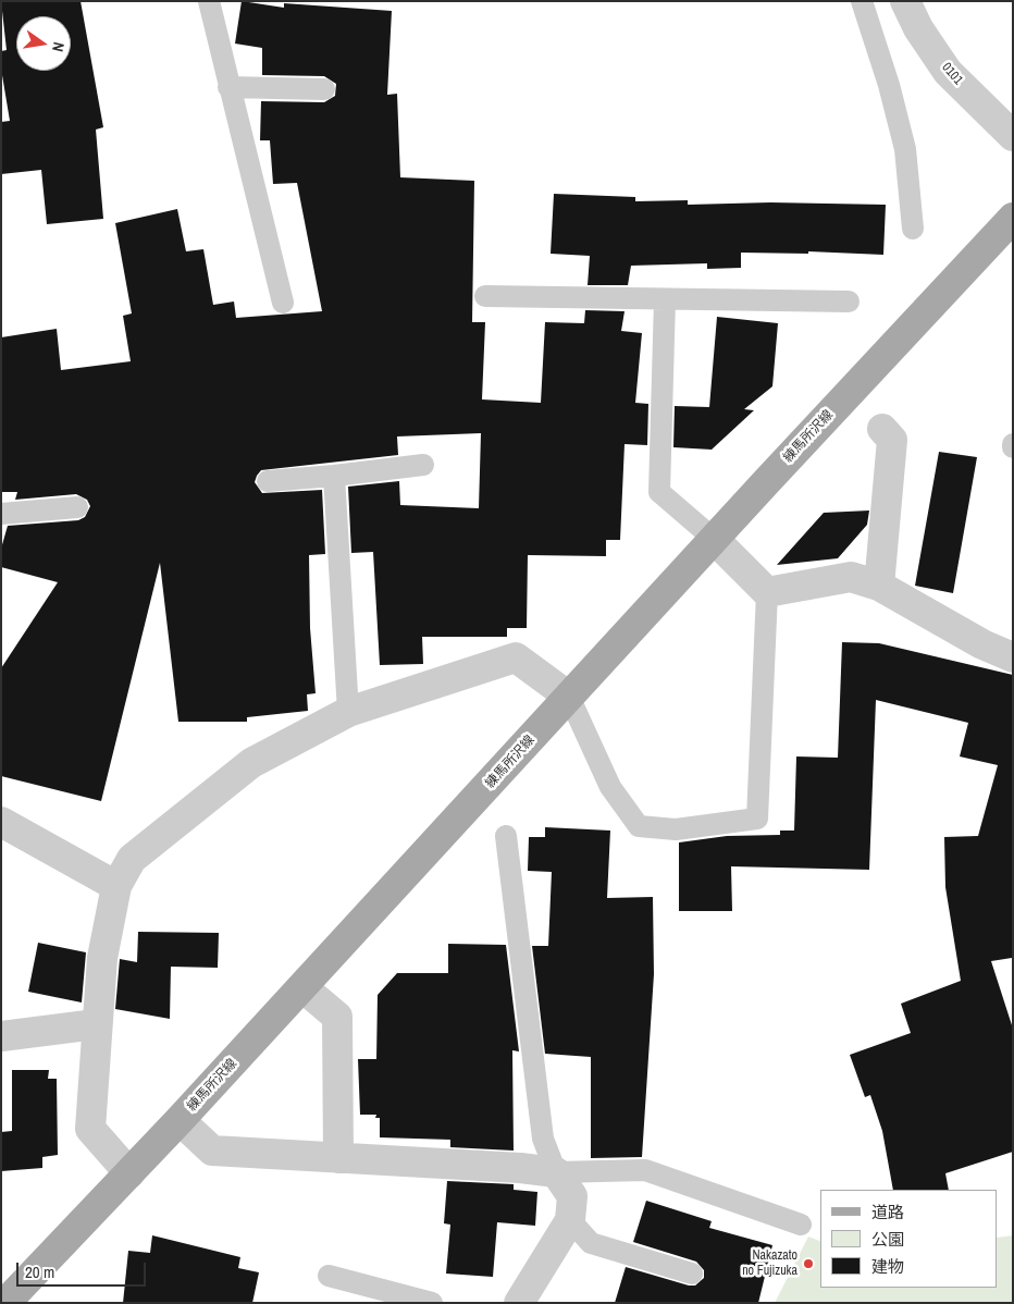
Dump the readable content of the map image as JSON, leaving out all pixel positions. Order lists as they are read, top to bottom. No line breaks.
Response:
{"streets":{"main road":["練馬所沢線"],"street":["0101"]},"places":["Nakazato no Fujizuka"],"legend":["道路","公園","建物"],"scale_bar":"20 m","north":"right"}
